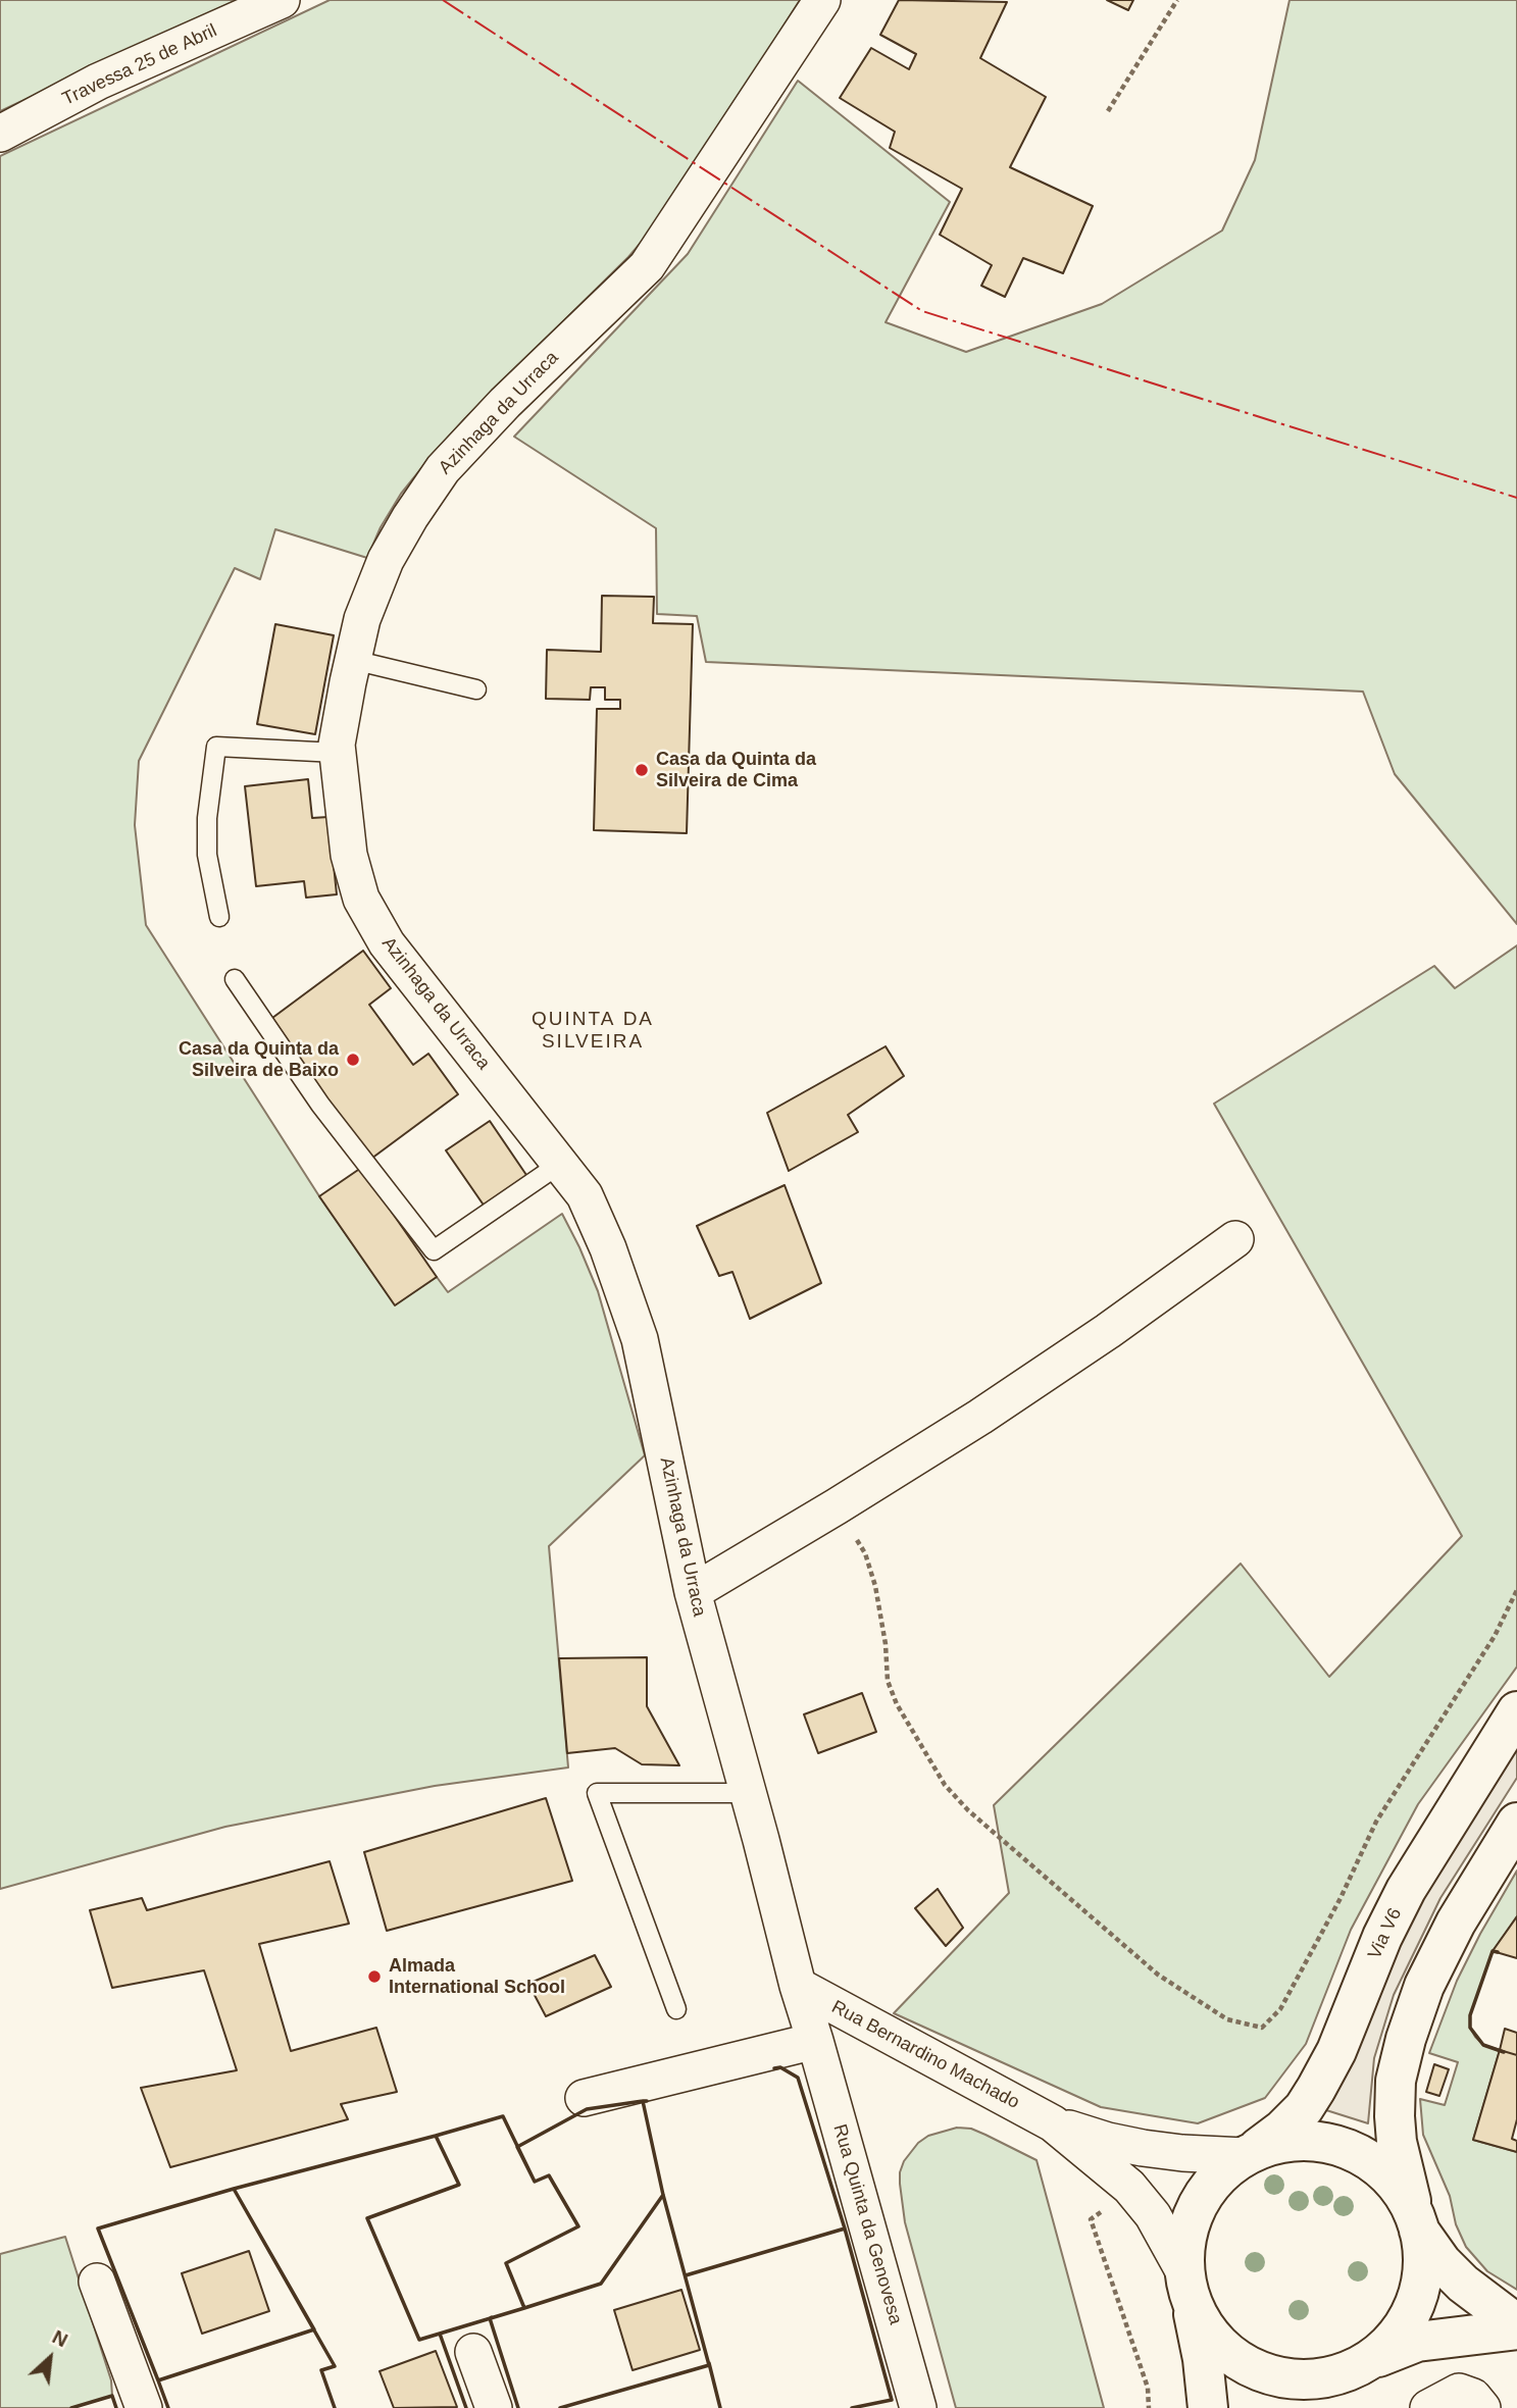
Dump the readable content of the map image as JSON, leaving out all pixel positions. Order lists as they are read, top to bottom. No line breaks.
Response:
{"streets":{"main road":["Via V6"],"street":["Travessa 25 de Abril","Azinhaga da Urraca","Rua Bernardino Machado","Rua Quinta da Genovesa"]},"crossings":[["Azinhaga da Urraca","Rua Bernardino Machado"],["Azinhaga da Urraca","Rua Quinta da Genovesa"],["Via V6","Rua Bernardino Machado"],["Rua Bernardino Machado","Rua Quinta da Genovesa"]],"districts":["QUINTA DA SILVEIRA"],"places":["Casa da Quinta da Silveira de Cima","Casa da Quinta da Silveira de Baixo","Almada International School"],"north":"top right"}
